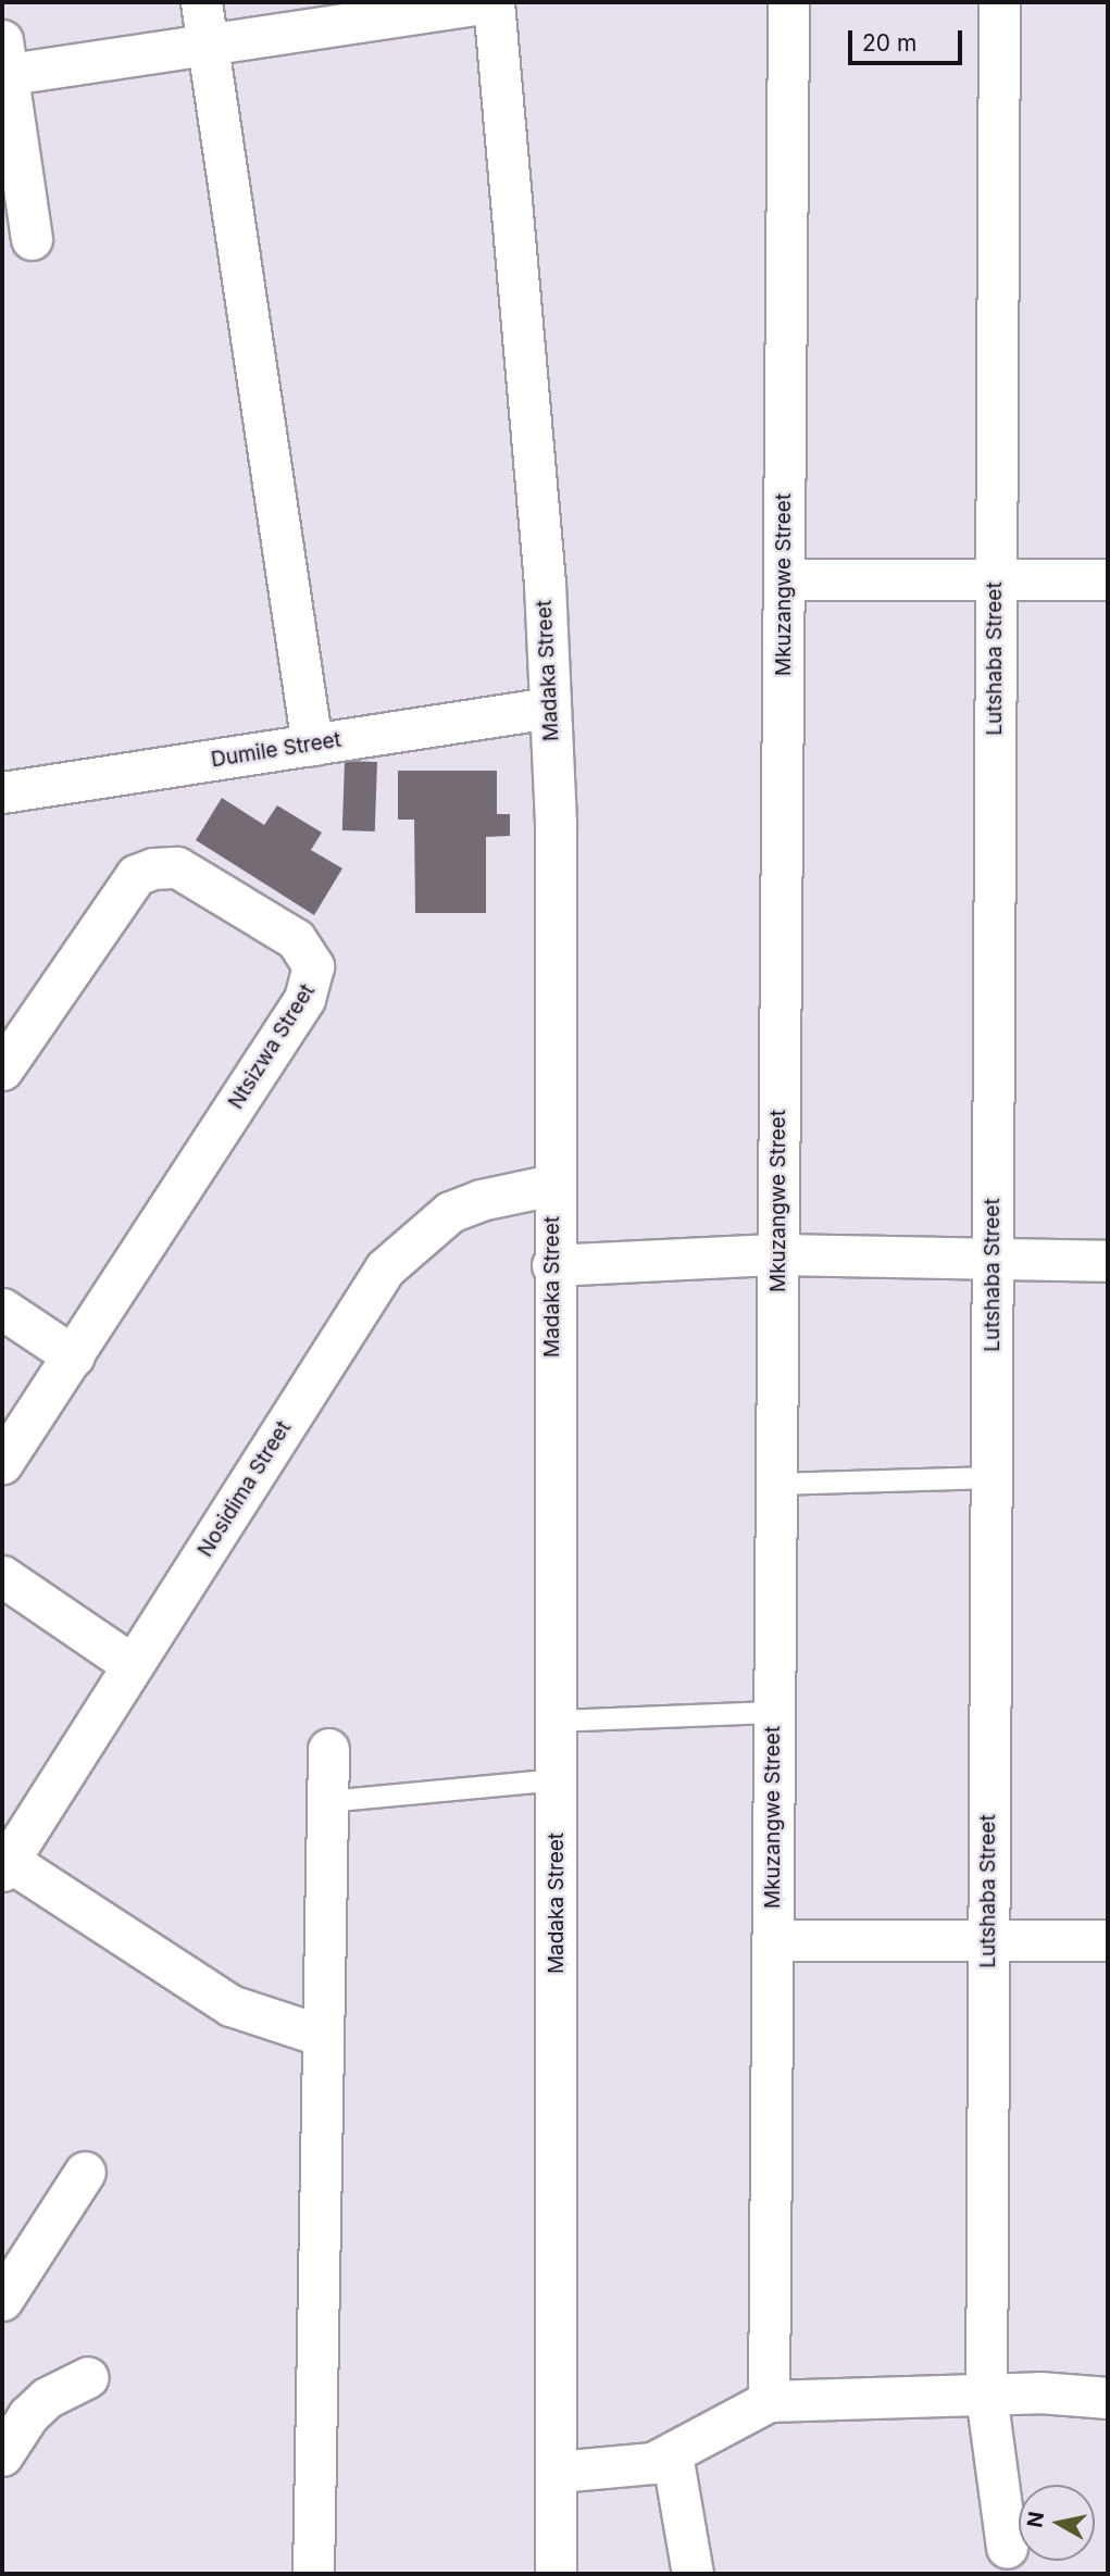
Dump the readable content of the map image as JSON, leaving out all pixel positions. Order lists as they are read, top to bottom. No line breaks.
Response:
{"streets":{"street":["Mkuzangwe Street","Lutshaba Street","Madaka Street","Dumile Street","Ntsizwa Street","Nosidima Street"]},"crossings":[["Madaka Street","Dumile Street"],["Madaka Street","Nosidima Street"]],"scale_bar":"20 m","north":"left"}
